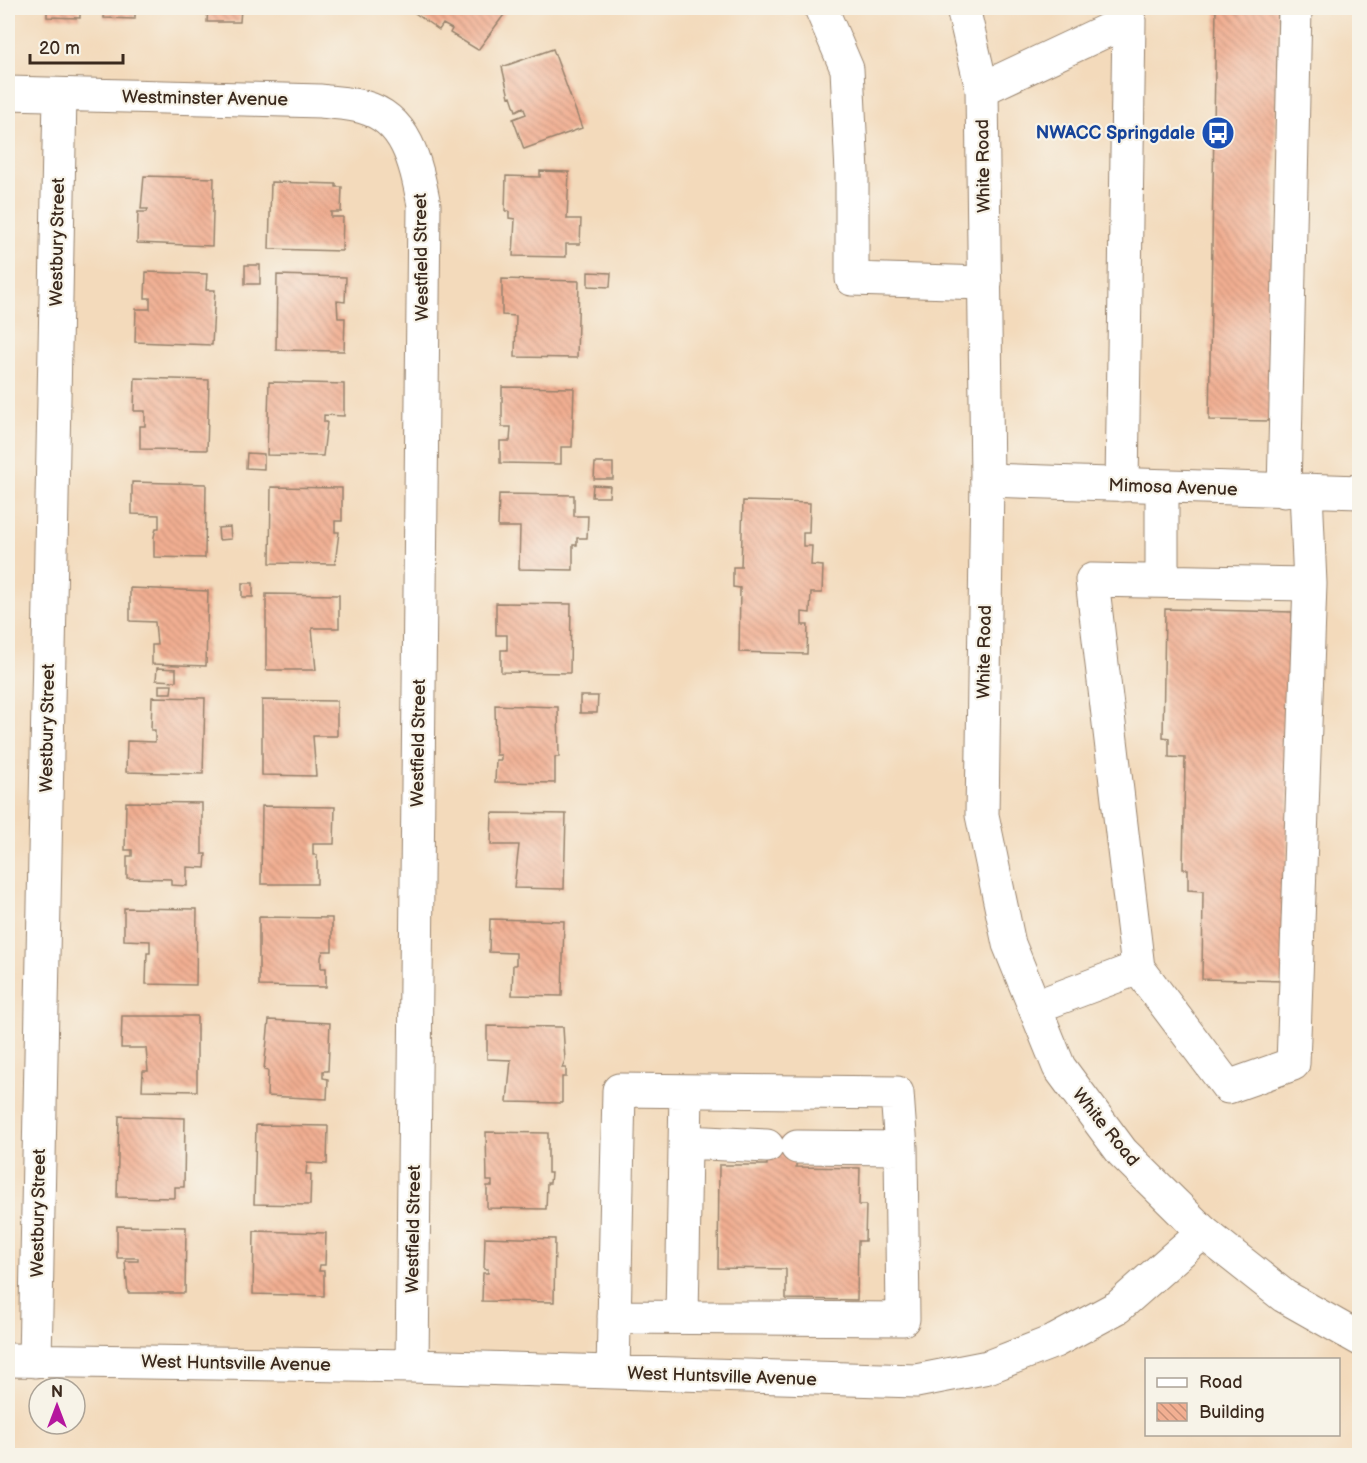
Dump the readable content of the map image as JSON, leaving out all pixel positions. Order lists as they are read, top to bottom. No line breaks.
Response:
{"streets":{"street":["Westminster Avenue","White Road","Westbury Street","Westfield Street","Mimosa Avenue","West Huntsville Avenue"]},"crossings":[["Westminster Avenue","Westbury Street"],["Westminster Avenue","Westfield Street"],["White Road","Mimosa Avenue"],["White Road","West Huntsville Avenue"],["Westbury Street","West Huntsville Avenue"],["Westfield Street","West Huntsville Avenue"]],"places":{"bus stop":["NWACC Springdale"]},"legend":["Road","Building"],"scale_bar":"20 m","north":"top"}
